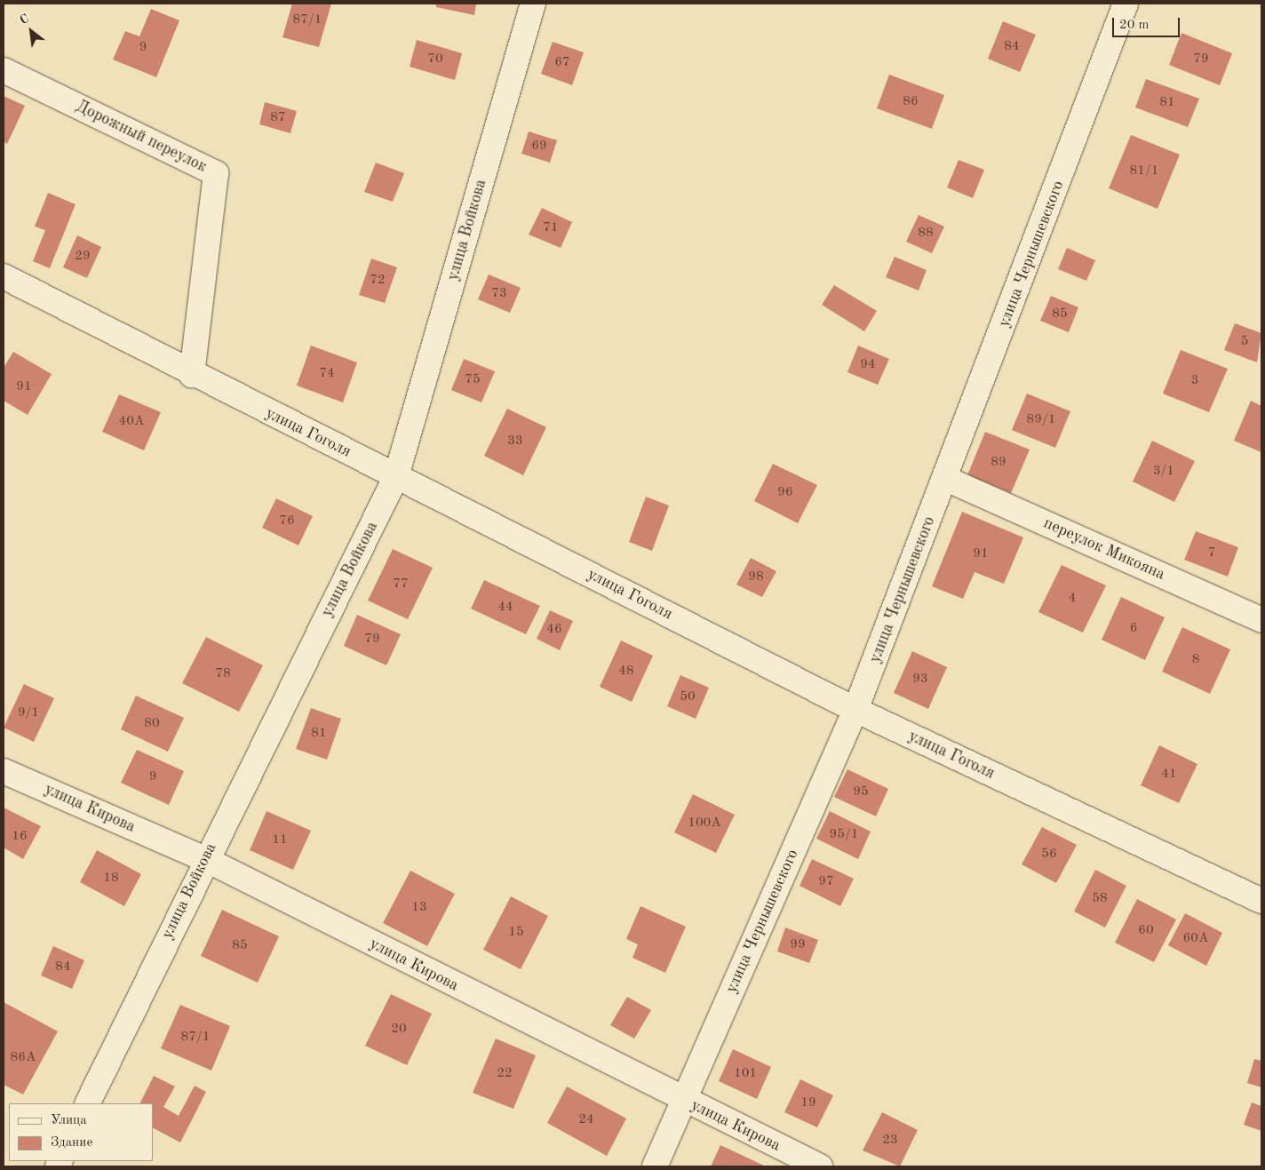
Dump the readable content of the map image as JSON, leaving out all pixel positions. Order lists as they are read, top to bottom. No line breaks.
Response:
{"streets":{"street":["Дорожный переулок","улица Войкова","улица Чернышевского","улица Гоголя","переулок Микояна","улица Кирова"]},"crossings":[["Дорожный переулок","улица Гоголя"],["улица Войкова","улица Гоголя"],["улица Войкова","улица Кирова"],["улица Чернышевского","улица Гоголя"],["улица Чернышевского","переулок Микояна"],["улица Чернышевского","улица Кирова"]],"house_numbers":["87/1","84","9","70","79","67","86","81","87","69","81/1","71","88","29","72","73","85","5","94","74","75","3","91","89/1","40А","33","89","3/1","96","76","7","91","98","77","4","44","6","46","79","8","48","78","93","50","9/1","80","81","41","9","95","100А","95/1","16","11","56","18","97","58","13","60","15","60А","99","85","84","20","87/1","86А","22","101","19","24","23"],"legend":["Улица","Здание"],"scale_bar":"20 m","north":"top left"}
